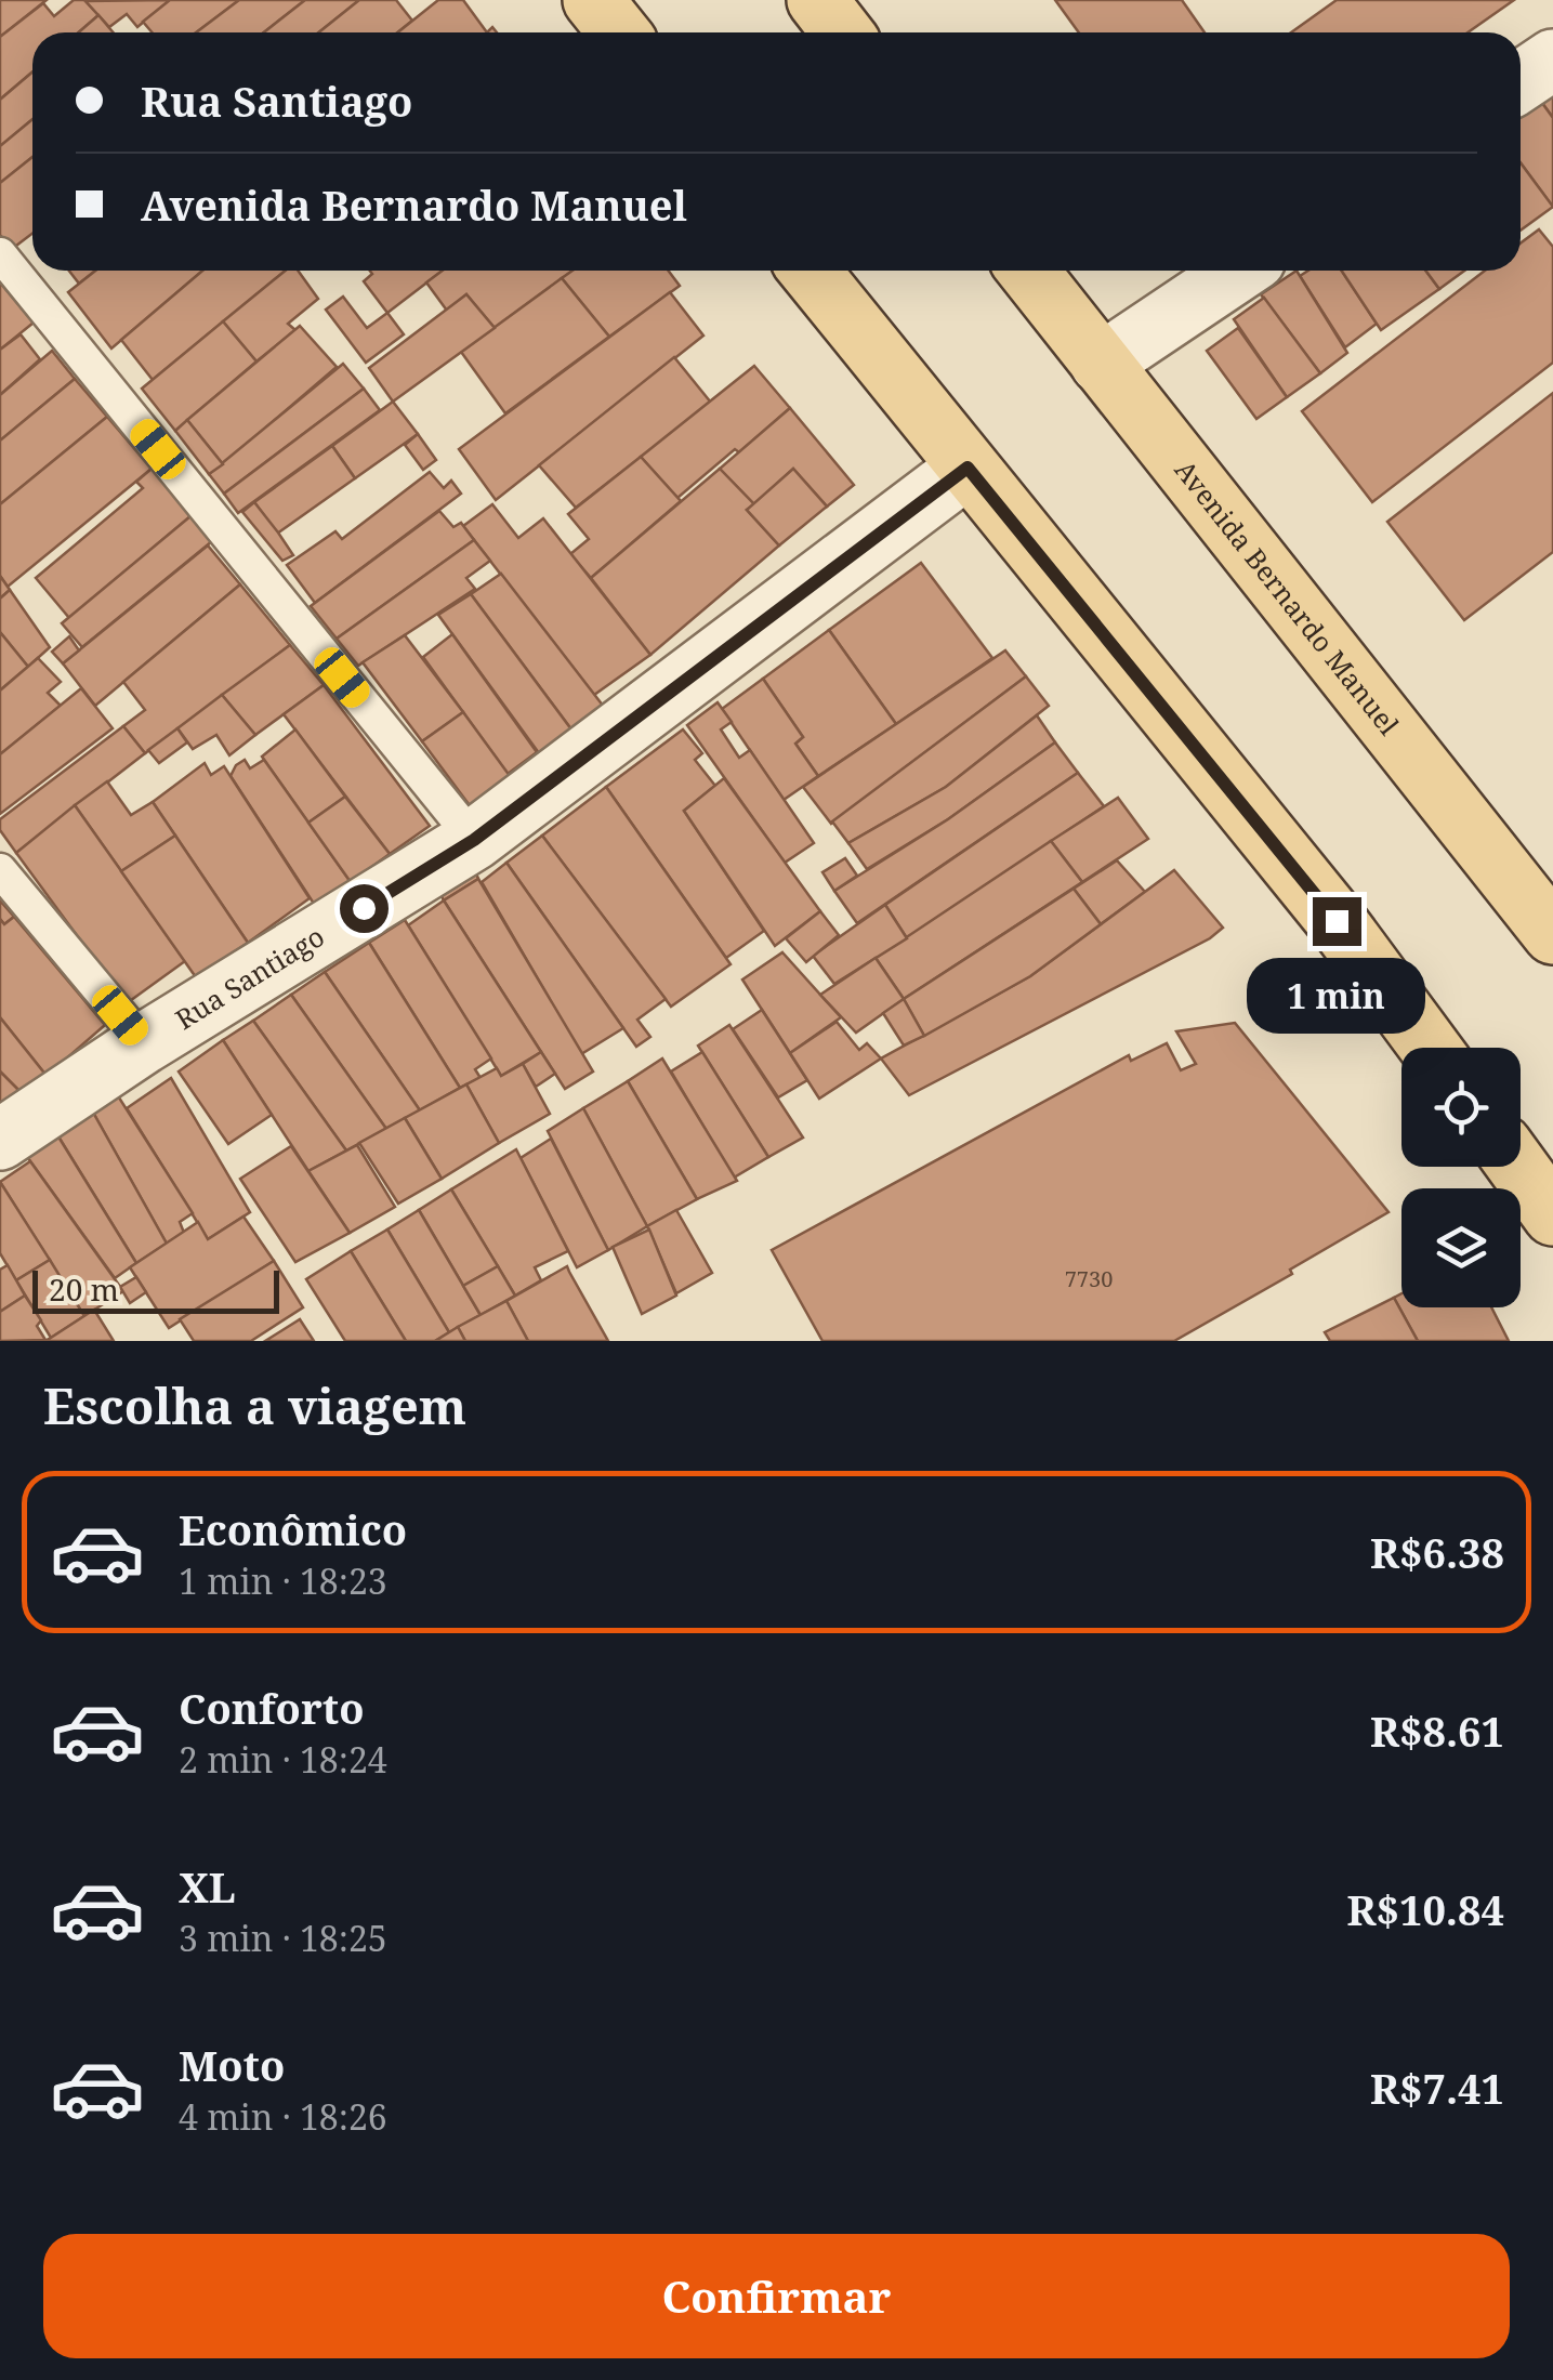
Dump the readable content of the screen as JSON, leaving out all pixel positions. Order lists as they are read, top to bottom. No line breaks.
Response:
{"streets":{"main road":["Avenida Bernardo Manuel"],"street":["Rua Santiago"]},"house_numbers":["7730"],"scale_bar":"20 m","page":{"banner":["Rua Santiago","Avenida Bernardo Manuel"],"bubble":"1 min","scale":"20 m","heading":"Escolha a viagem","list":[{"name":"Econômico","note":"1 min · 18:23","value":"R$6.38"},{"name":"Conforto","note":"2 min · 18:24","value":"R$8.61"},{"name":"XL","note":"3 min · 18:25","value":"R$10.84"},{"name":"Moto","note":"4 min · 18:26","value":"R$7.41"}],"buttons":"Confirmar"}}
